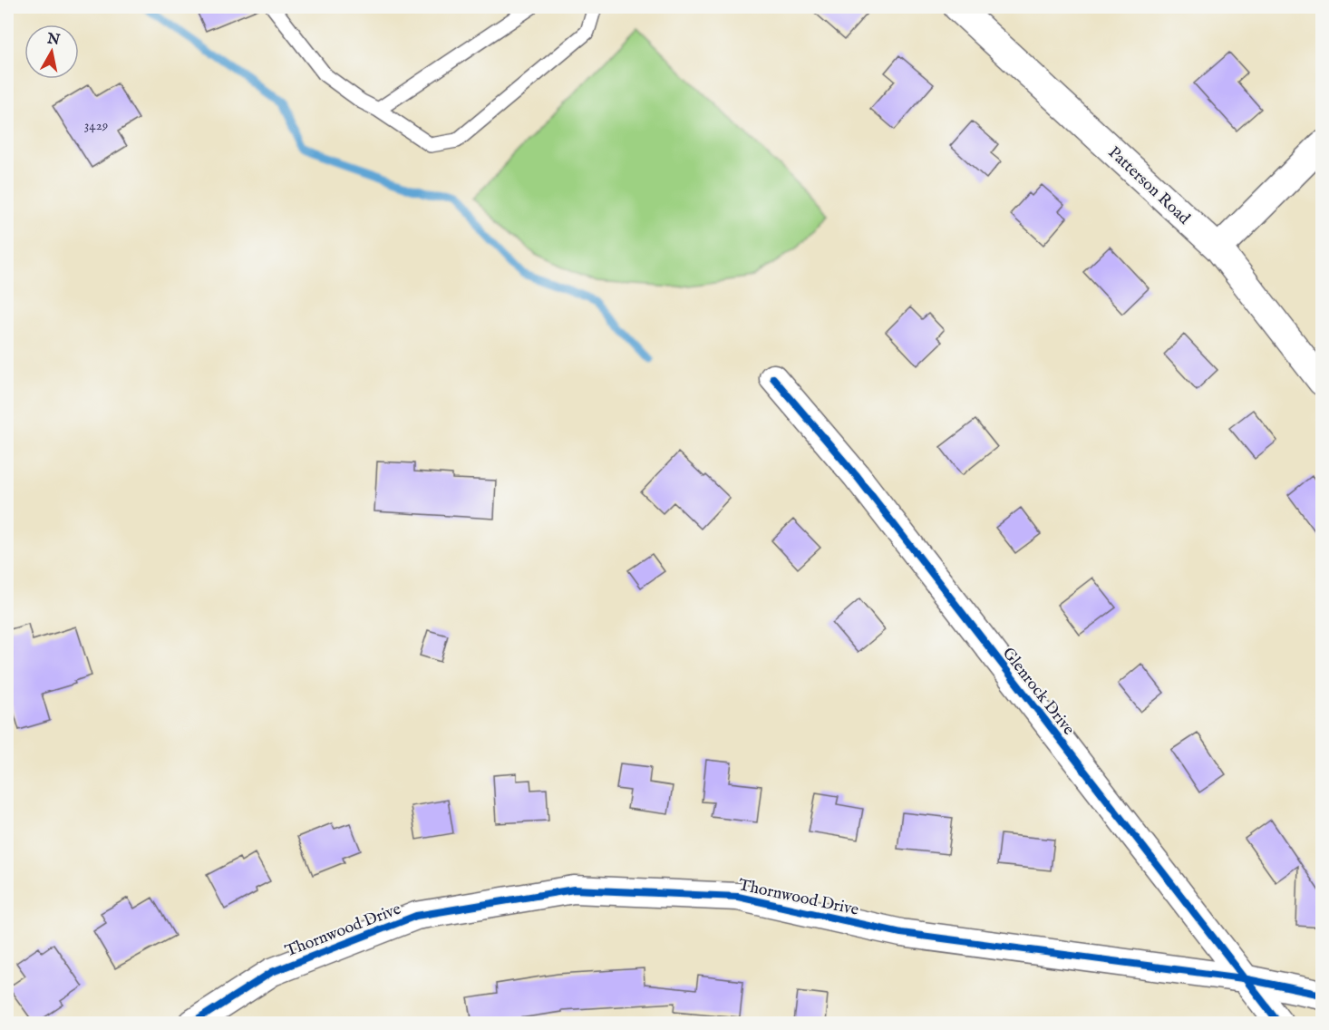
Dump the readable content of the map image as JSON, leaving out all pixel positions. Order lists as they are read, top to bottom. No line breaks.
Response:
{"streets":{"street":["Patterson Road","Glenrock Drive","Thornwood Drive"]},"crossings":[["Glenrock Drive","Thornwood Drive"]],"house_numbers":["3429"],"north":"top"}
